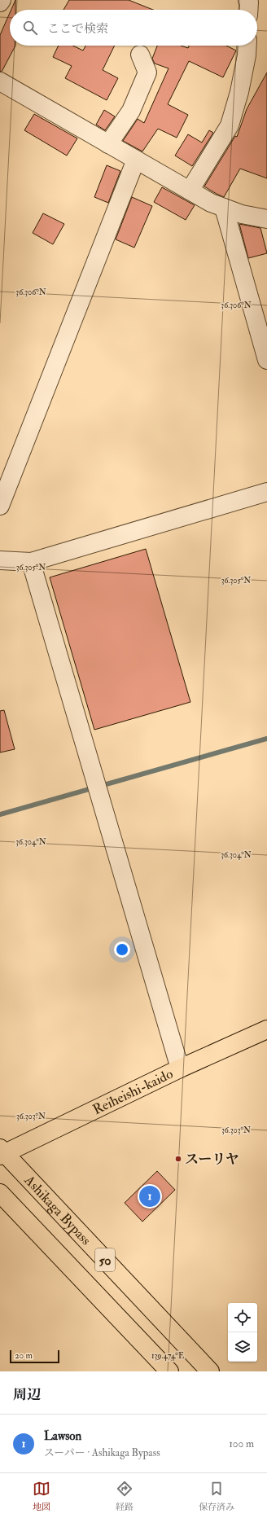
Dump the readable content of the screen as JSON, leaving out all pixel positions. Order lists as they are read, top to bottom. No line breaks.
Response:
{"streets":{"main road":["Reiheishi-kaido","Ashikaga Bypass","50"]},"crossings":[["Reiheishi-kaido","Ashikaga Bypass"]],"places":["スーリヤ"],"scale_bar":"20 m","page":{"search":"ここで検索","pins":"1","scale":"20 m","heading":"周辺","list":[{"mark":"1","name":"Lawson","note":"スーパー · Ashikaga Bypass","value":"100 m"}],"nav":["地図","経路","保存済み"]},"coordinates":["36.306°N","36.305°N","36.304°N","36.303°N","139.474°E"]}
